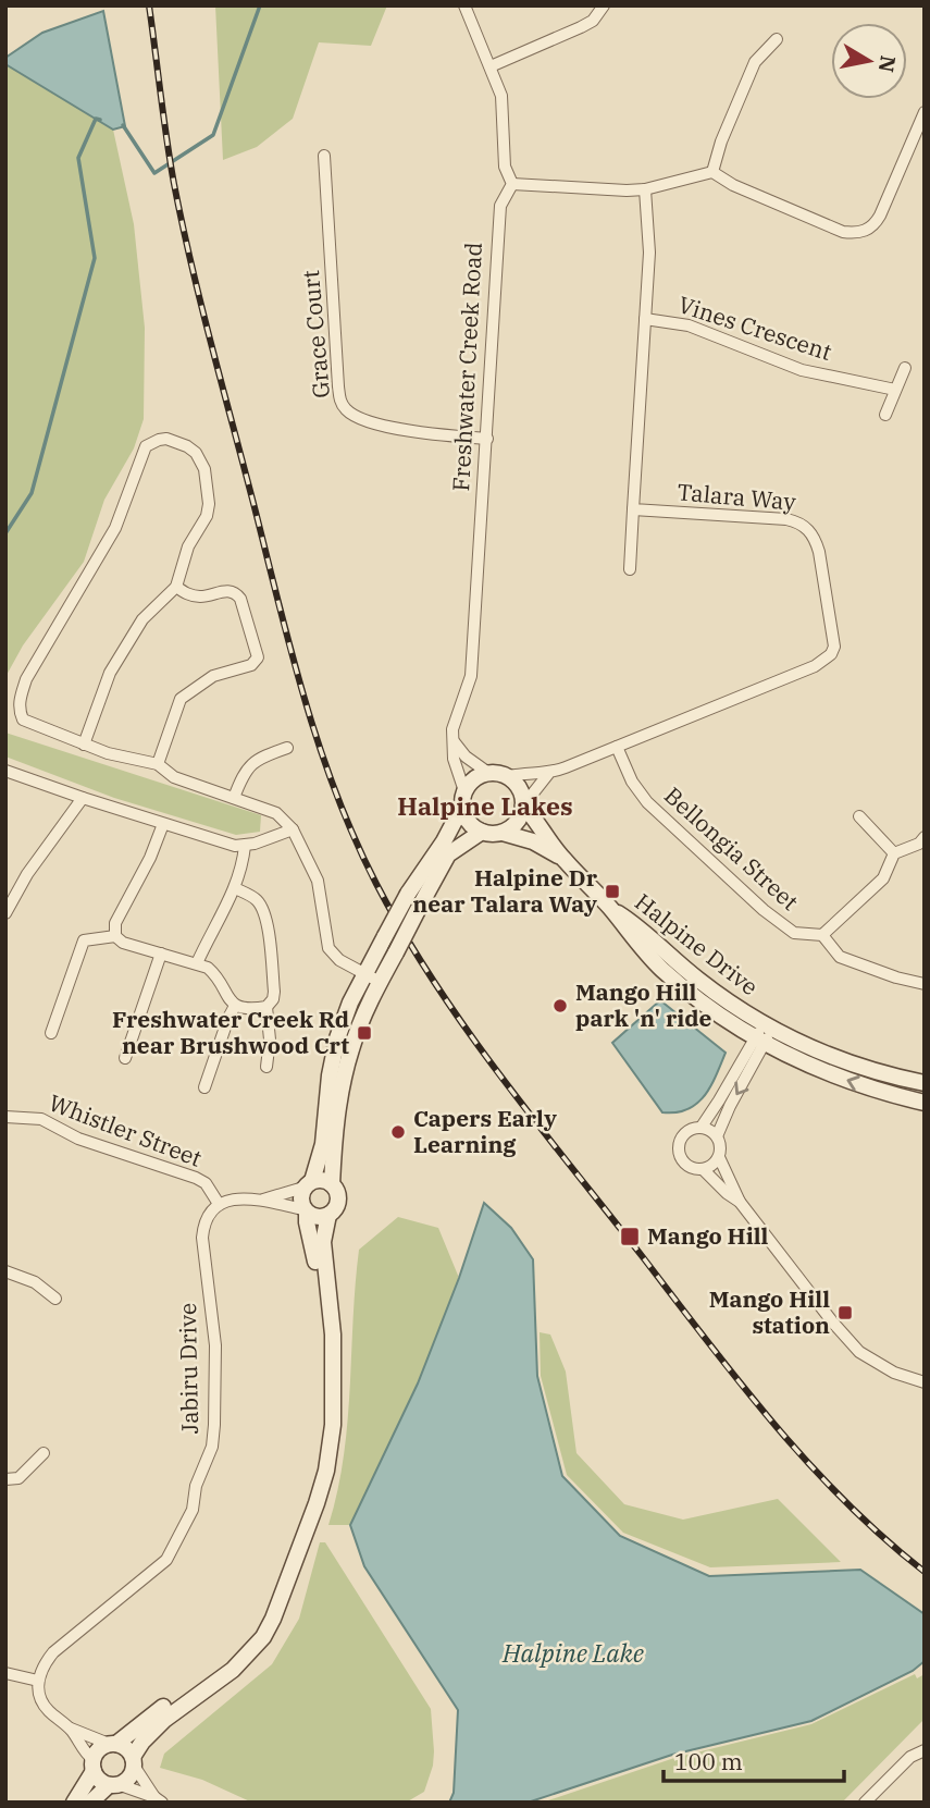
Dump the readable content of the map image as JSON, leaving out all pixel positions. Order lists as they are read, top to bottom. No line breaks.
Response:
{"streets":{"main road":["Halpine Drive"],"street":["Vines Crescent","Grace Court","Freshwater Creek Road","Talara Way","Bellongia Street","Whistler Street","Jabiru Drive"]},"crossings":[["Grace Court","Freshwater Creek Road"],["Freshwater Creek Road","Talara Way"],["Freshwater Creek Road","Halpine Drive"],["Talara Way","Bellongia Street"],["Talara Way","Halpine Drive"],["Whistler Street","Jabiru Drive"]],"districts":["Halpine Lakes"],"water":["Halpine Lake"],"places":{"transit":["Halpine Dr near Talara Way","Freshwater Creek Rd near Brushwood Crt","Mango Hill","Mango Hill station"],"other":["Mango Hill park 'n' ride","Capers Early Learning"]},"scale_bar":"100 m","north":"right"}
